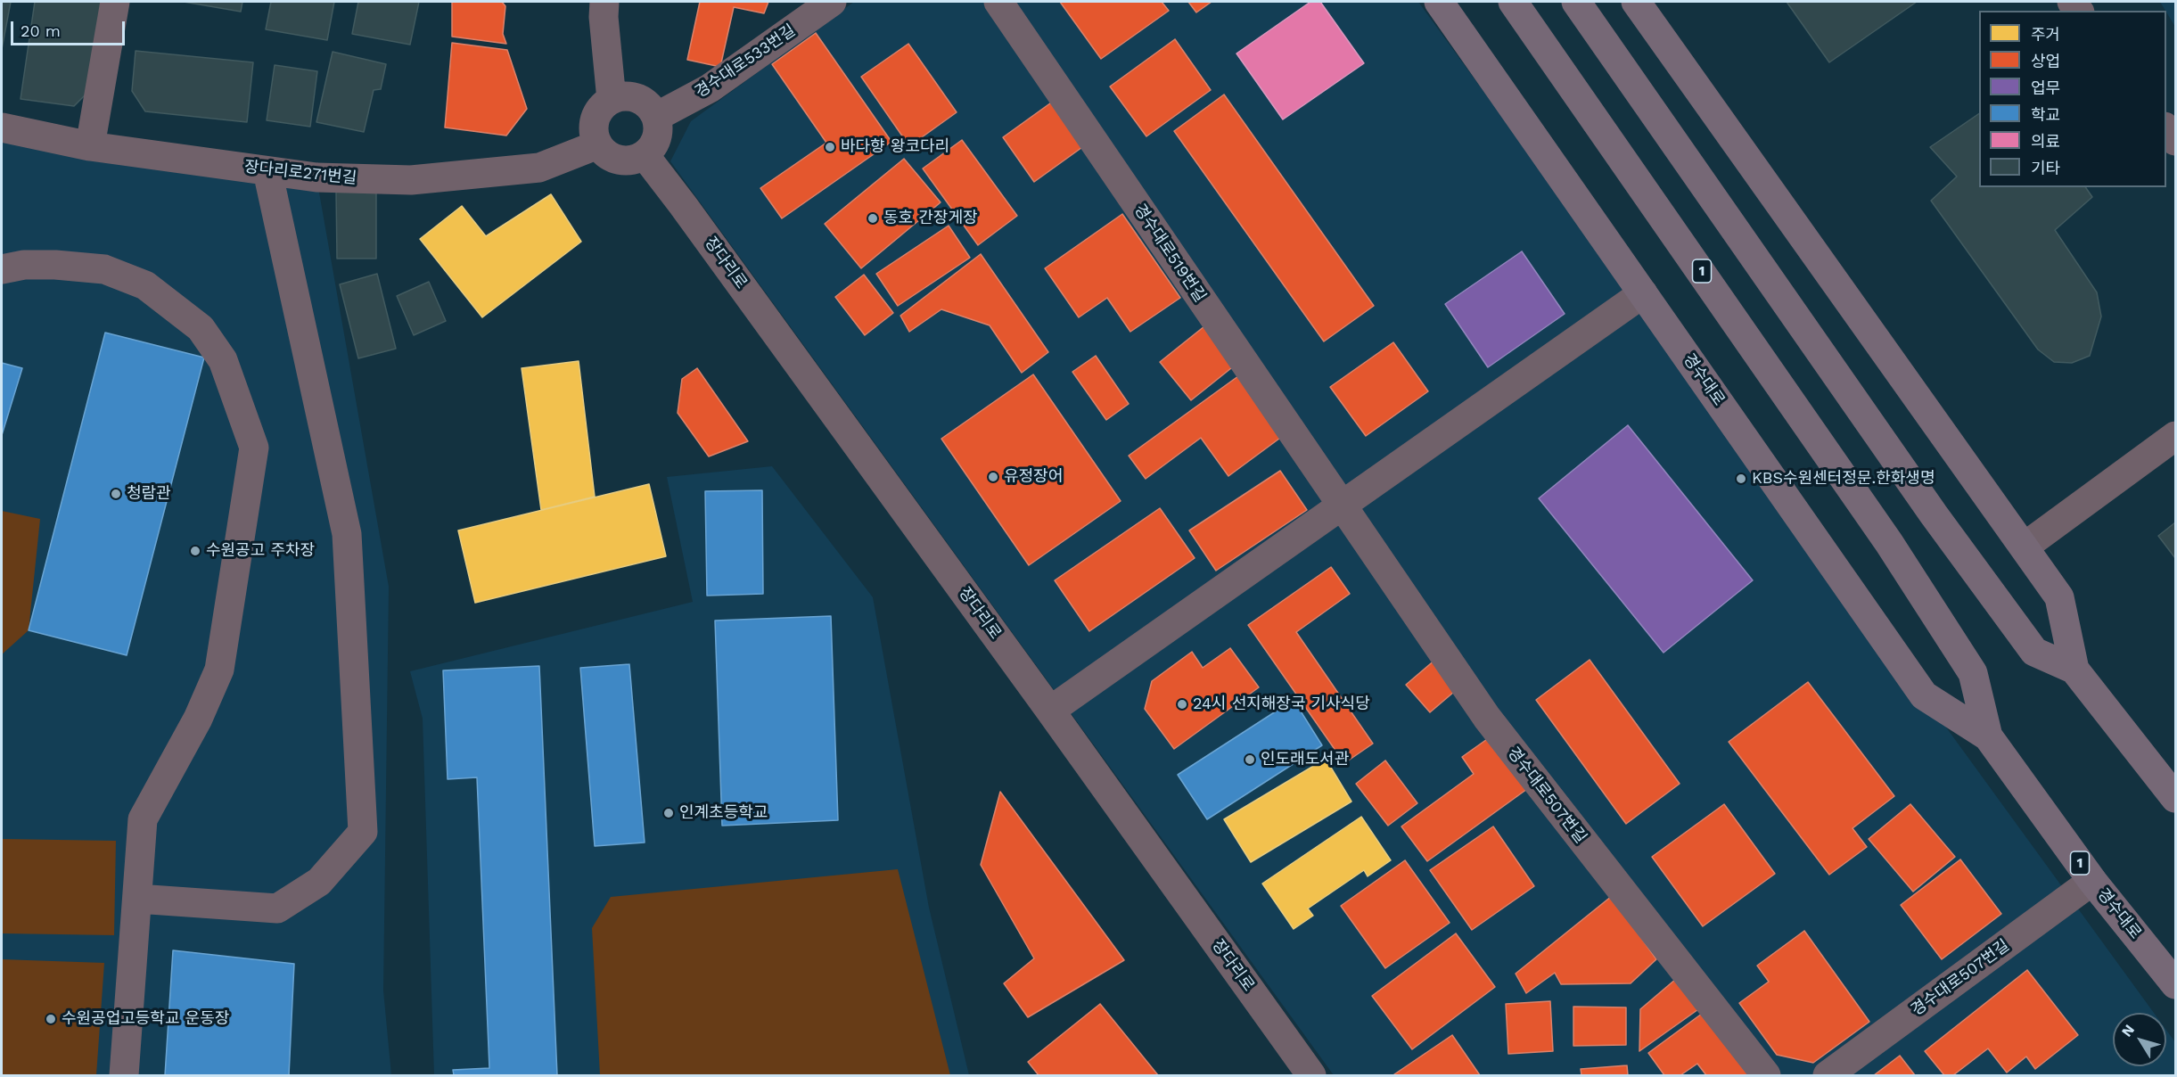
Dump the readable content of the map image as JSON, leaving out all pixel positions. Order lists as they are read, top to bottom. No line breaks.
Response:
{"streets":{"main road":["1","경수대로"],"street":["경수대로533번길","장다리로271번길","경수대로519번길","장다리로","경수대로507번길"]},"crossings":[["경수대로533번길","장다리로271번길"],["경수대로533번길","장다리로"],["장다리로271번길","장다리로"],["경수대로519번길","경수대로507번길"],["경수대로","경수대로507번길"]],"places":["바다향 왕코다리","동호 간장게장","유정장어","KBS수원센터정문.한화생명","청람관","수원공고 주차장","24시 선지해장국 기사식당","인도래도서관","인계초등학교","수원공업고등학교 운동장"],"legend":["주거","상업","업무","학교","의료","기타"],"scale_bar":"20 m","north":"top left"}
